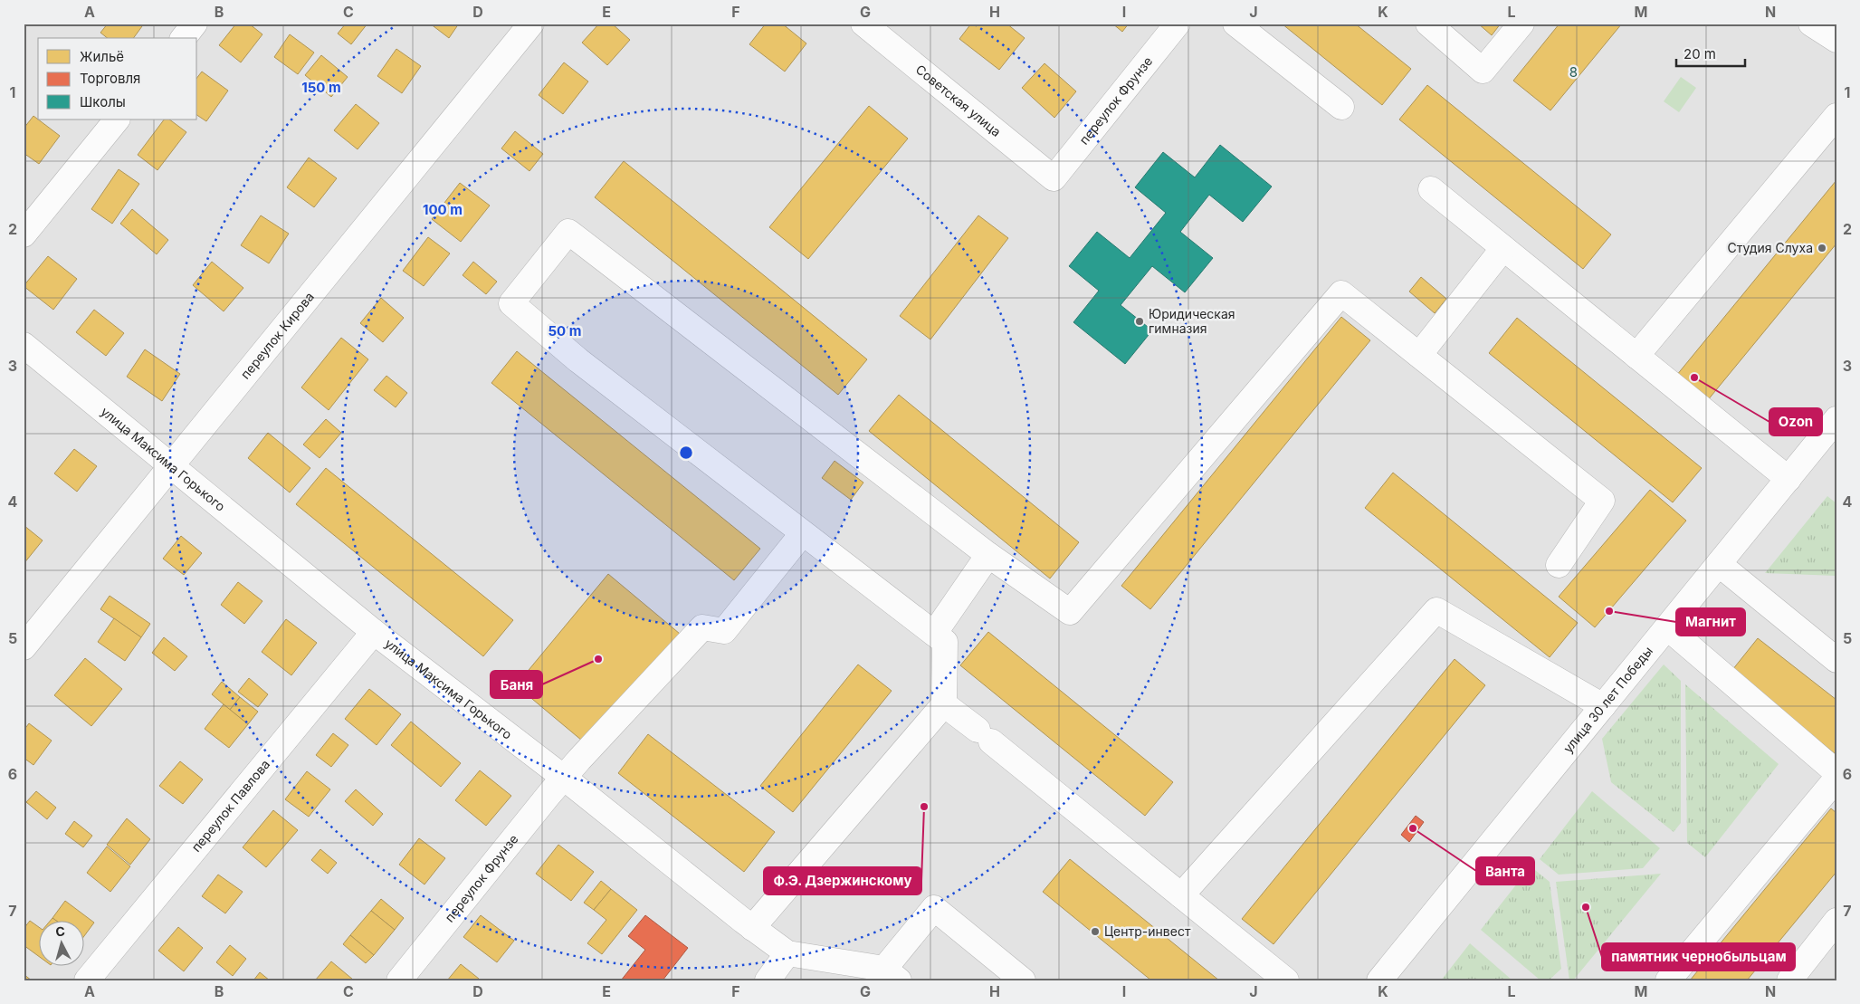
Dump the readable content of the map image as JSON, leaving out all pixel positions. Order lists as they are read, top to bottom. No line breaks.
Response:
{"streets":{"street":["Советская улица","переулок Фрунзе","переулок Кирова","улица Максима Горького","улица 30 лет Победы","переулок Павлова"]},"crossings":[["Советская улица","переулок Фрунзе"],["переулок Фрунзе","улица Максима Горького"],["переулок Кирова","улица Максима Горького"],["улица Максима Горького","переулок Павлова"]],"districts":["8"],"places":["Студия Слуха","Юридическая гимназия","Ozon","Магнит","Баня","Ф.Э. Дзержинскому","Ванта","памятник чернобыльцам","Центр-инвест"],"legend":["Жильё","Торговля","Школы"],"scale_bar":"20 m","north":"top","grid":{"columns":["A","B","C","D","E","F","G","H","I","J","K","L","M","N"],"rows":["1","2","3","4","5","6","7"]},"rings":["150 m","100 m","50 m"]}
